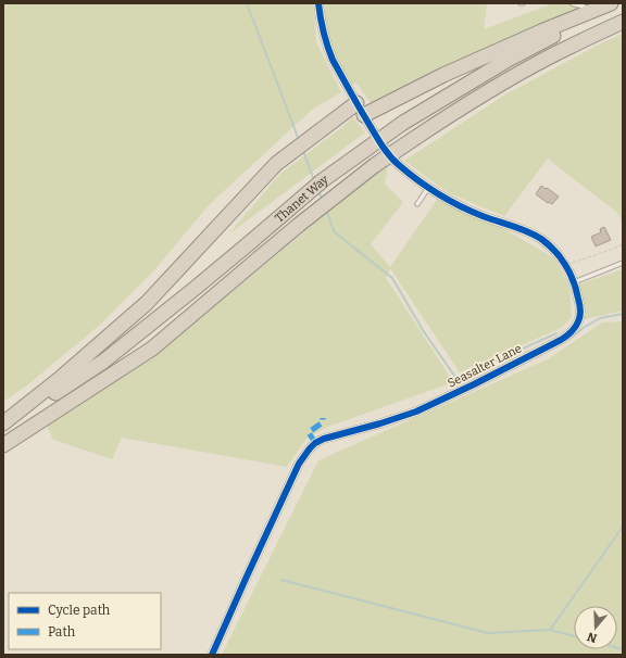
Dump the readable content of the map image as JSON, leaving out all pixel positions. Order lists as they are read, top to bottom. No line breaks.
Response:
{"streets":{"highway":["Thanet Way"],"street":["Seasalter Lane"]},"legend":["Cycle path","Path"],"north":"bottom"}
